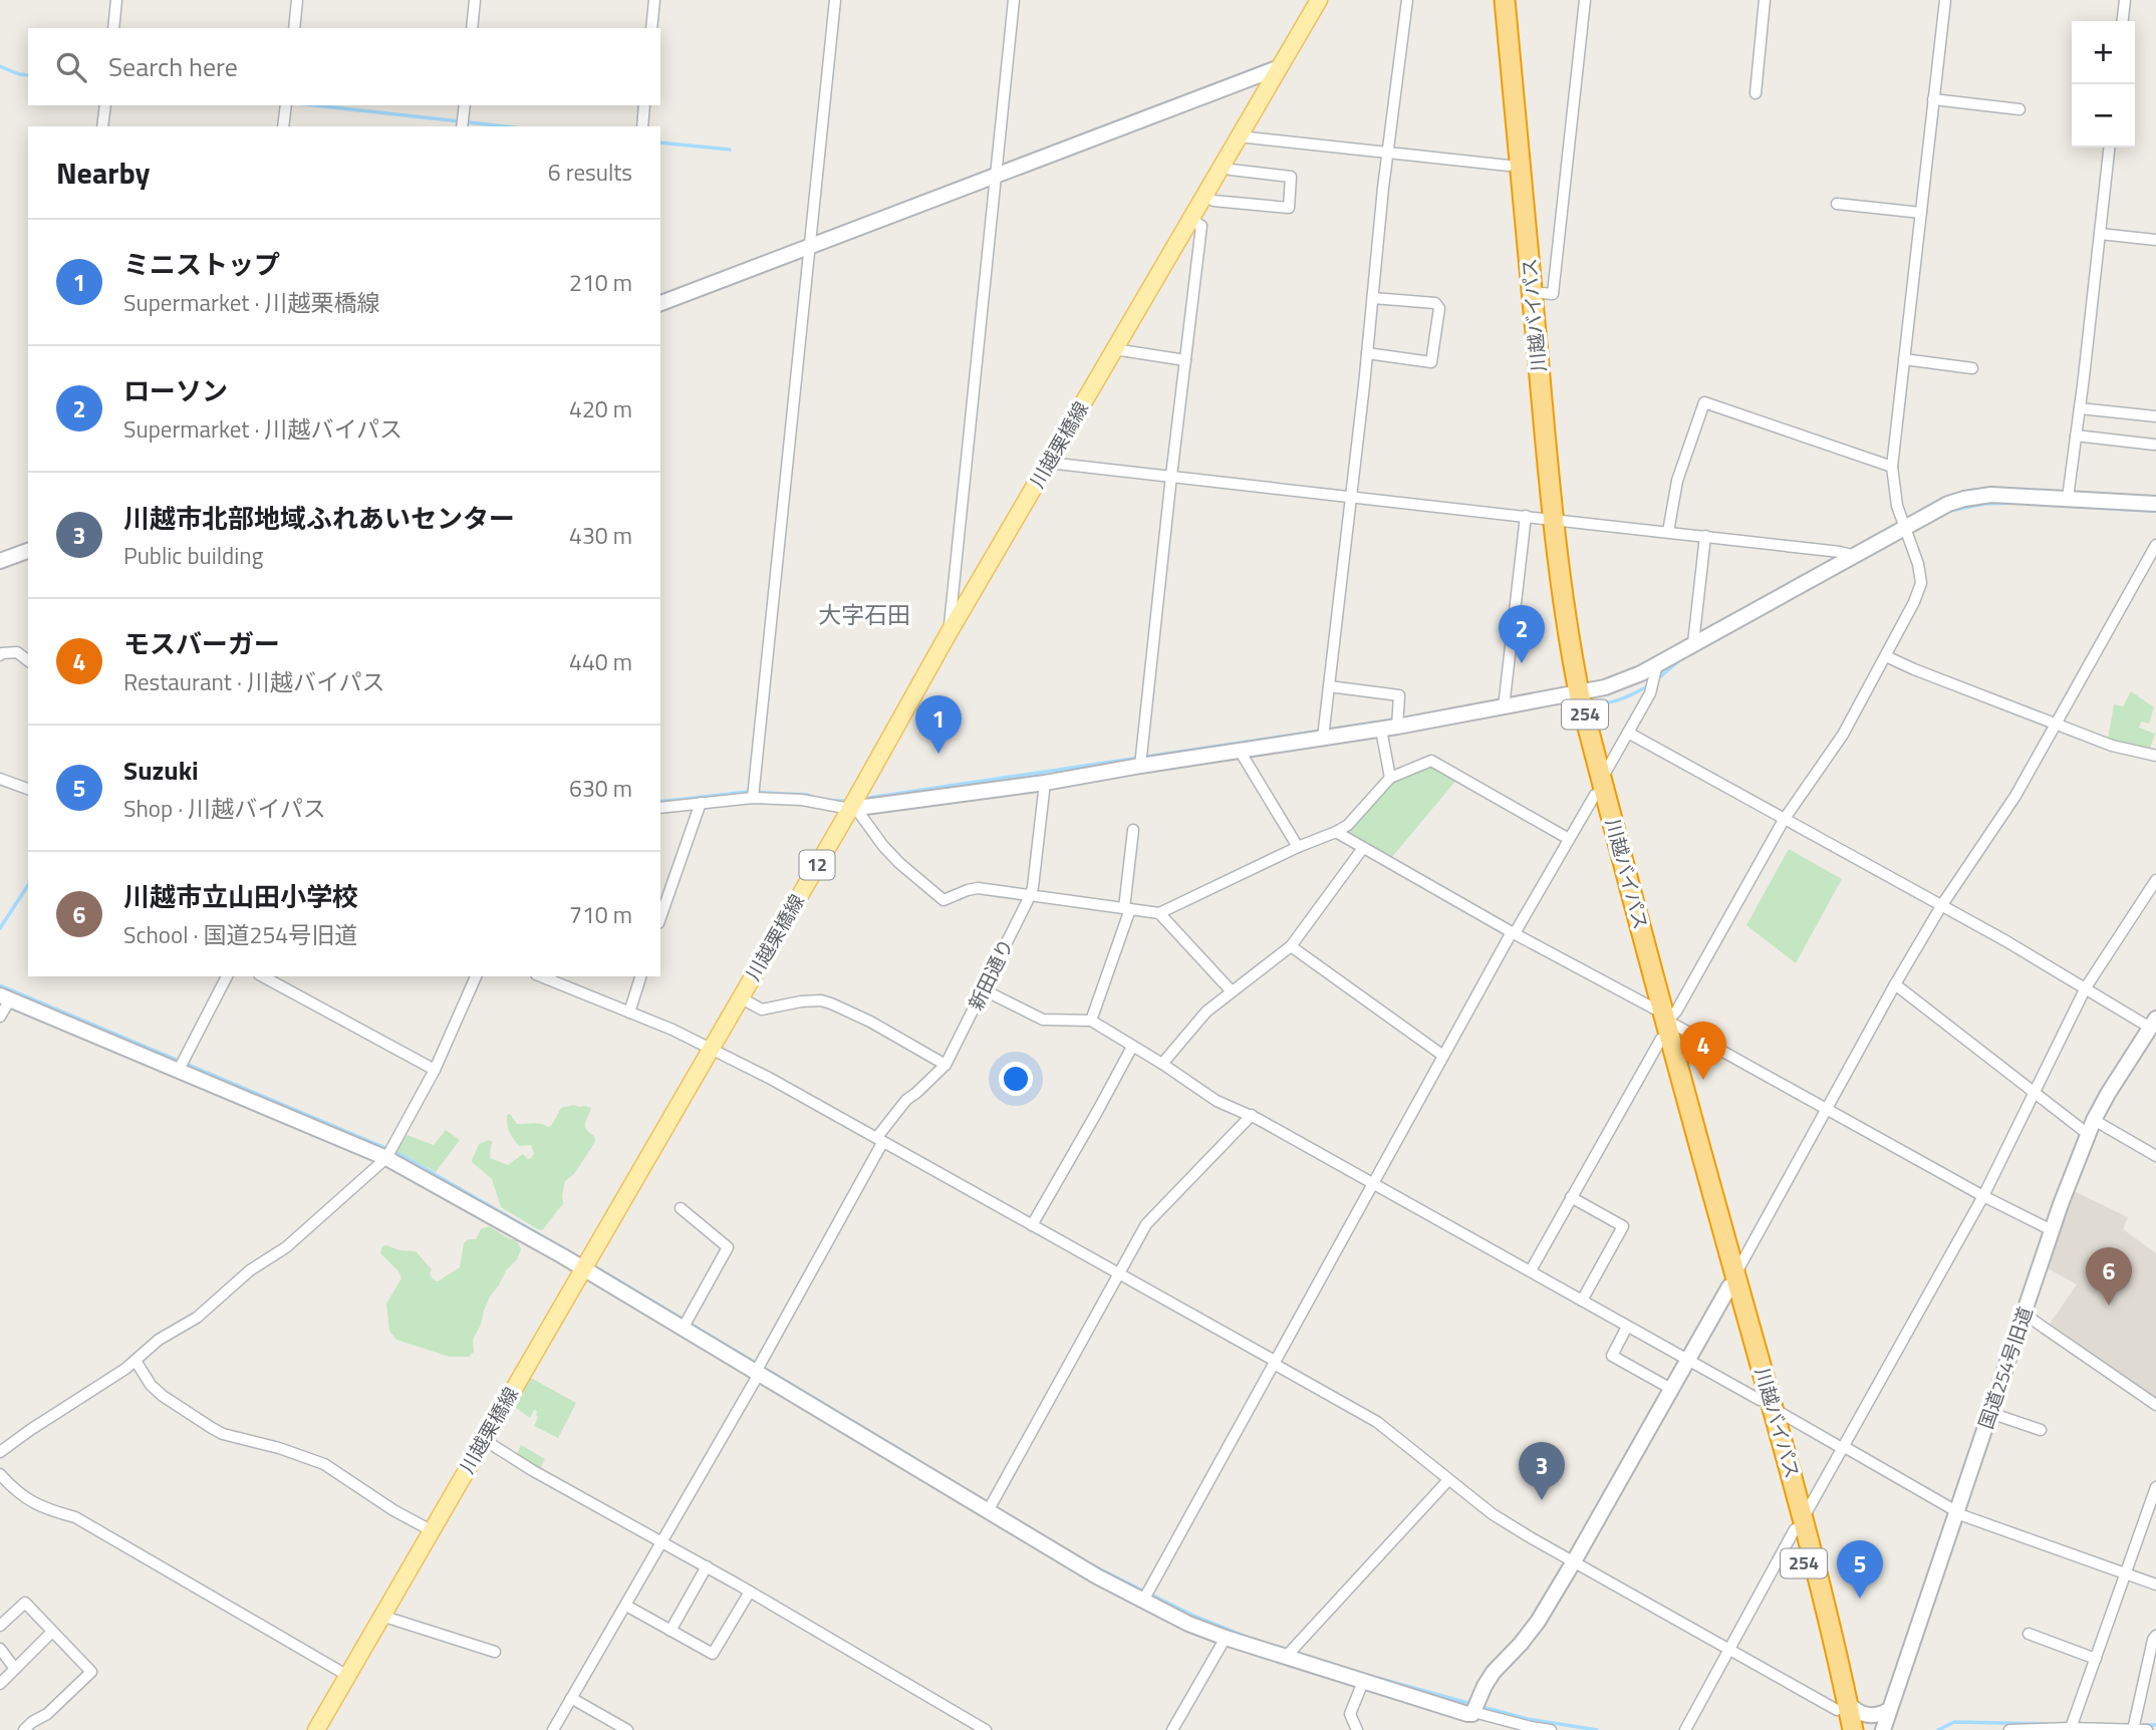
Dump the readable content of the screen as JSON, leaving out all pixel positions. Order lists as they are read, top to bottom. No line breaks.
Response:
{"streets":{"highway":["川越バイパス","254"],"main road":["川越栗橋線","12"],"street":["新田通り","国道254号旧道"]},"districts":["大字石田"],"page":{"map_buttons":["+","−"],"search":"Search here","heading":["Nearby","6 results"],"list":[{"mark":"1","name":"ミニストップ","note":"Supermarket · 川越栗橋線","value":"210 m"},{"mark":"2","name":"ローソン","note":"Supermarket · 川越バイパス","value":"420 m"},{"mark":"3","name":"川越市北部地域ふれあいセンター","note":"Public building","value":"430 m"},{"mark":"4","name":"モスバーガー","note":"Restaurant · 川越バイパス","value":"440 m"},{"mark":"5","name":"Suzuki","note":"Shop · 川越バイパス","value":"630 m"},{"mark":"6","name":"川越市立山田小学校","note":"School · 国道254号旧道","value":"710 m"}],"pins":["2","1","4","6","3","5"]}}
